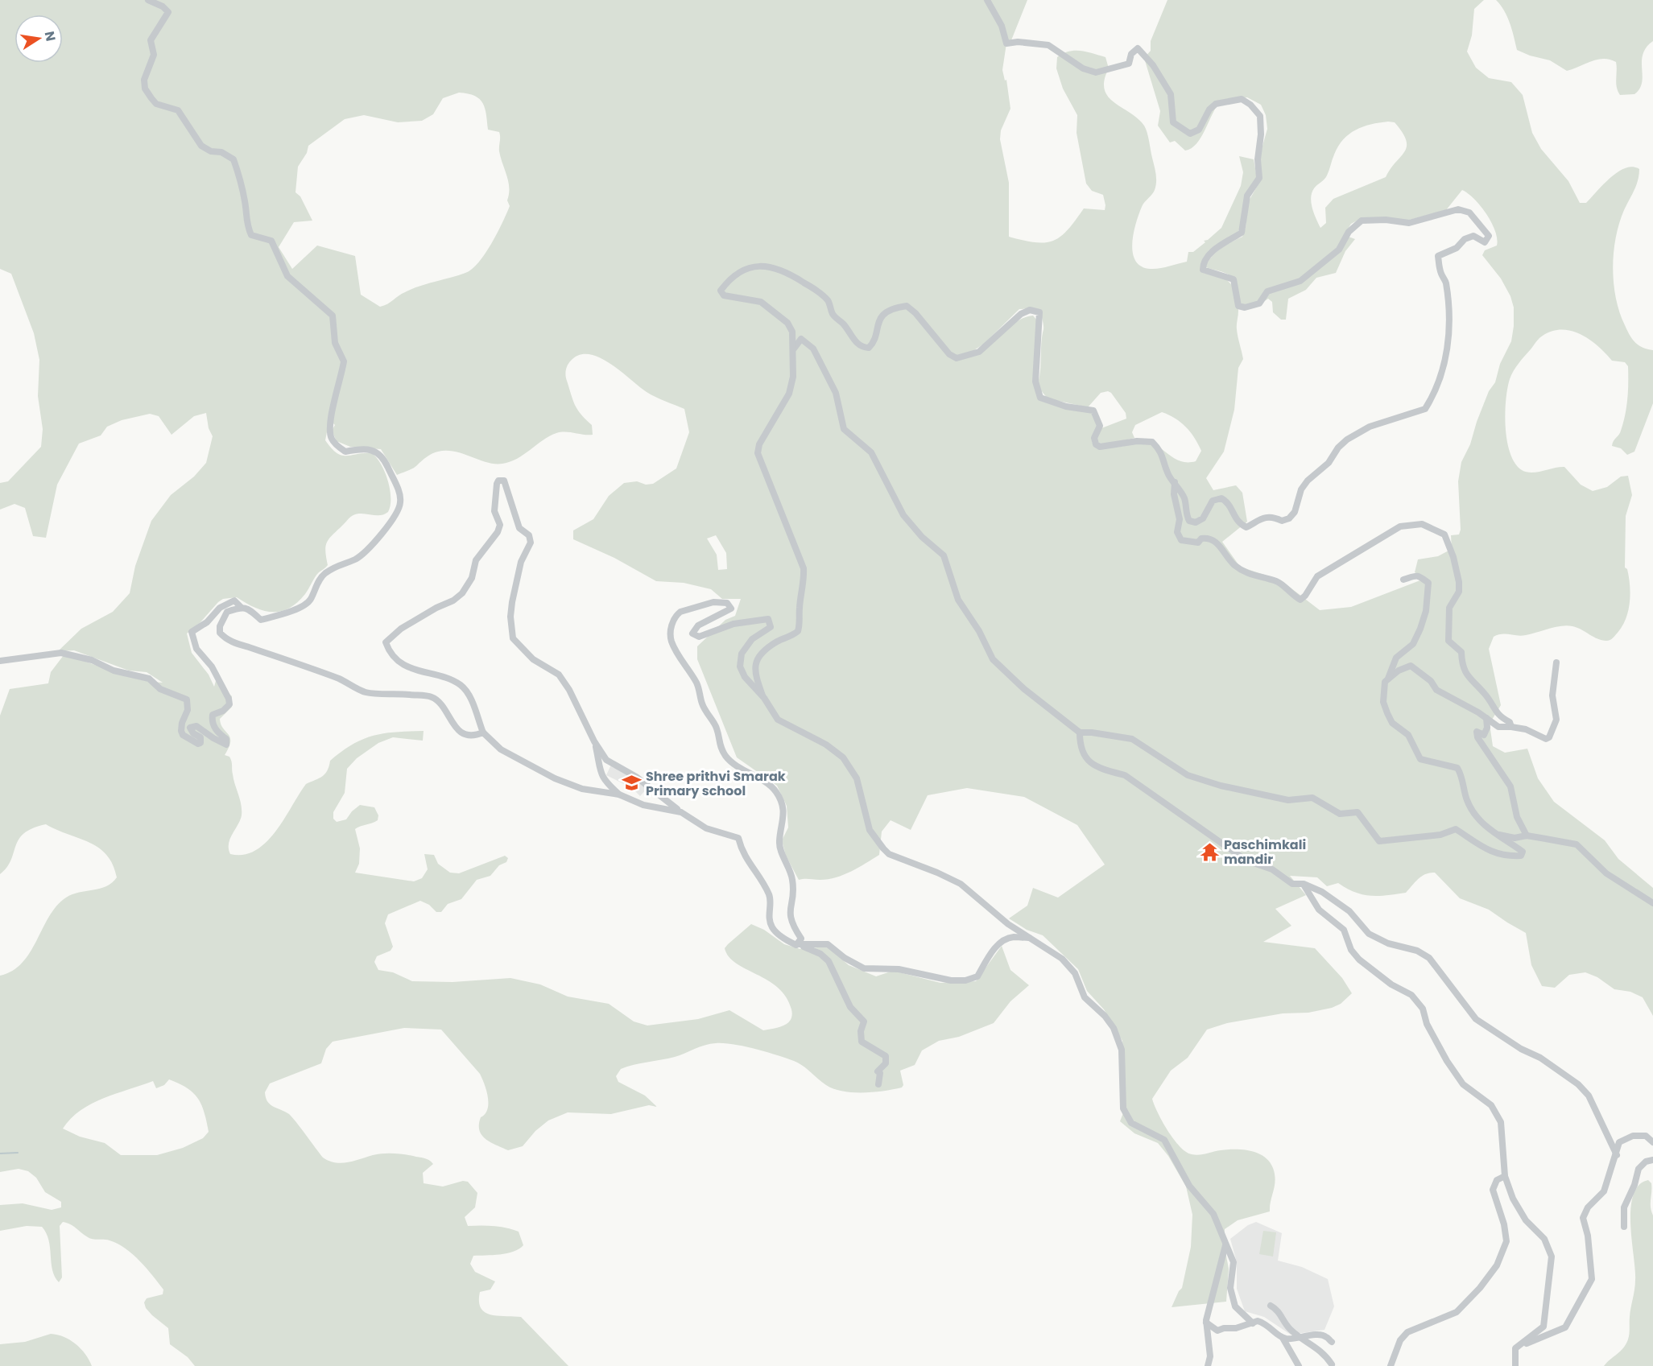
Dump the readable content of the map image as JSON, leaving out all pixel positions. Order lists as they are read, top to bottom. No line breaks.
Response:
{"places":{"school or university":["Shree prithvi Smarak Primary school"],"temple":["Paschimkali mandir"]},"north":"right"}
